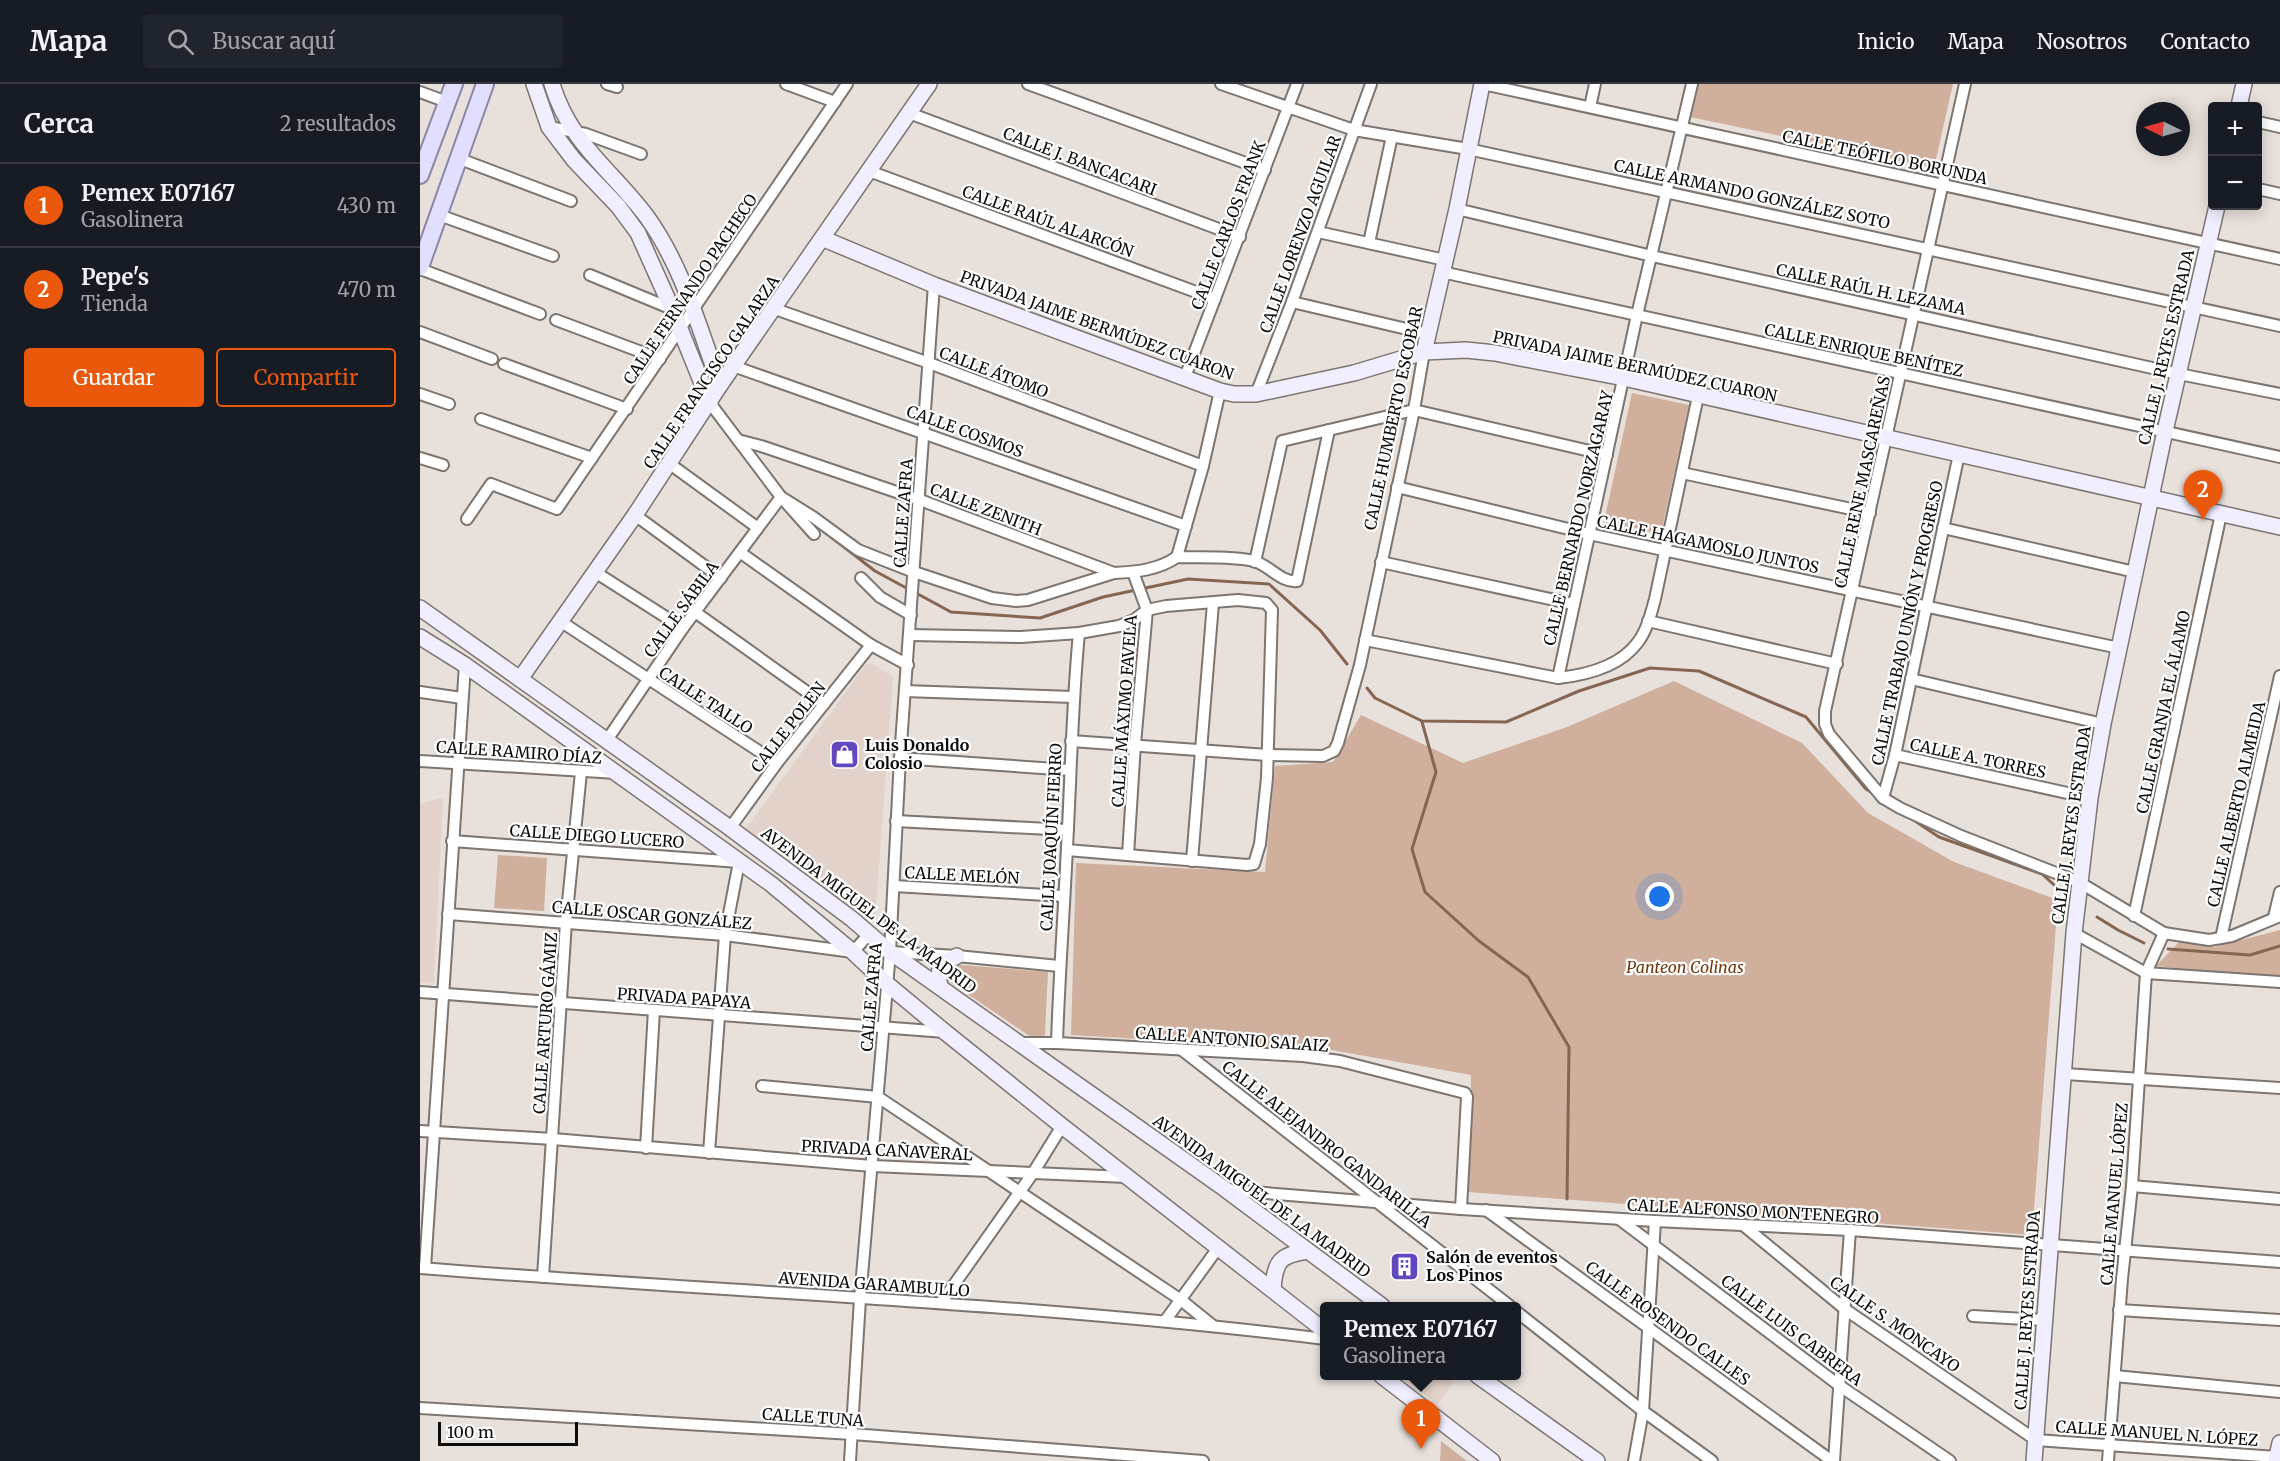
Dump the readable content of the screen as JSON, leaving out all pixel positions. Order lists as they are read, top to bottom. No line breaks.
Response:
{"streets":{"street":["CALLE TEÓFILO BORUNDA","CALLE J. BANCACARI","CALLE ARMANDO GONZÁLEZ SOTO","CALLE RAÚL ALARCÓN","CALLE CARLOS FRANK","CALLE LORENZO AGUILAR","CALLE FERNANDO PACHECO","CALLE RAÚL H. LEZAMA","PRIVADA JAIME BERMÚDEZ CUARON","CALLE J. REYES ESTRADA","CALLE ENRIQUE BENÍTEZ","CALLE FRANCISCO GALARZA","CALLE ÁTOMO","CALLE HUMBERTO ESCOBAR","CALLE COSMOS","CALLE RENE MASCAREÑAS","CALLE ZENITH","CALLE ZAFRA","CALLE BERNARDO NORZAGARAY","CALLE HAGAMOSLO JUNTOS","CALLE SÁBILA","CALLE TRABAJO UNIÓN Y PROGRESO","CALLE TALLO","CALLE MÁXIMO FAVELA","CALLE GRANJA EL ÁLAMO","CALLE POLEN","CALLE RAMIRO DÍAZ","CALLE A. TORRES","CALLE ALBERTO ALMEIDA","CALLE DIEGO LUCERO","CALLE JOAQUÍN FIERRO","CALLE MELÓN","AVENIDA MIGUEL DE LA MADRID","CALLE OSCAR GONZÁLEZ","PRIVADA PAPAYA","CALLE ARTURO GÁMIZ","CALLE ANTONIO SALAIZ","CALLE ALEJANDRO GANDARILLA","PRIVADA CAÑAVERAL","CALLE MANUEL LÓPEZ","CALLE ALFONSO MONTENEGRO","AVENIDA GARAMBULLO","CALLE ROSENDO CALLES","CALLE S. MONCAYO","CALLE LUIS CABRERA","CALLE TUNA","CALLE MANUEL N. LÓPEZ"]},"crossings":[["CALLE TEÓFILO BORUNDA","CALLE J. REYES ESTRADA"],["CALLE TEÓFILO BORUNDA","CALLE HUMBERTO ESCOBAR"],["CALLE TEÓFILO BORUNDA","CALLE RENE MASCAREÑAS"],["CALLE TEÓFILO BORUNDA","CALLE BERNARDO NORZAGARAY"],["CALLE J. BANCACARI","CALLE CARLOS FRANK"],["CALLE J. BANCACARI","CALLE FRANCISCO GALARZA"],["CALLE ARMANDO GONZÁLEZ SOTO","CALLE CARLOS FRANK"],["CALLE ARMANDO GONZÁLEZ SOTO","CALLE LORENZO AGUILAR"],["CALLE ARMANDO GONZÁLEZ SOTO","CALLE J. REYES ESTRADA"],["CALLE ARMANDO GONZÁLEZ SOTO","CALLE HUMBERTO ESCOBAR"],["CALLE ARMANDO GONZÁLEZ SOTO","CALLE RENE MASCAREÑAS"],["CALLE ARMANDO GONZÁLEZ SOTO","CALLE BERNARDO NORZAGARAY"],["CALLE RAÚL ALARCÓN","CALLE CARLOS FRANK"],["CALLE RAÚL ALARCÓN","CALLE FRANCISCO GALARZA"],["CALLE CARLOS FRANK","PRIVADA JAIME BERMÚDEZ CUARON"],["CALLE LORENZO AGUILAR","PRIVADA JAIME BERMÚDEZ CUARON"],["CALLE LORENZO AGUILAR","CALLE ENRIQUE BENÍTEZ"],["CALLE RAÚL H. LEZAMA","CALLE J. REYES ESTRADA"],["CALLE RAÚL H. LEZAMA","CALLE HUMBERTO ESCOBAR"],["CALLE RAÚL H. LEZAMA","CALLE RENE MASCAREÑAS"],["CALLE RAÚL H. LEZAMA","CALLE BERNARDO NORZAGARAY"],["PRIVADA JAIME BERMÚDEZ CUARON","CALLE J. REYES ESTRADA"],["PRIVADA JAIME BERMÚDEZ CUARON","CALLE FRANCISCO GALARZA"],["PRIVADA JAIME BERMÚDEZ CUARON","CALLE HUMBERTO ESCOBAR"],["PRIVADA JAIME BERMÚDEZ CUARON","CALLE RENE MASCAREÑAS"],["PRIVADA JAIME BERMÚDEZ CUARON","CALLE ZAFRA"],["PRIVADA JAIME BERMÚDEZ CUARON","CALLE BERNARDO NORZAGARAY"],["PRIVADA JAIME BERMÚDEZ CUARON","CALLE TRABAJO UNIÓN Y PROGRESO"],["PRIVADA JAIME BERMÚDEZ CUARON","CALLE GRANJA EL ÁLAMO"],["CALLE J. REYES ESTRADA","CALLE ENRIQUE BENÍTEZ"],["CALLE J. REYES ESTRADA","CALLE HAGAMOSLO JUNTOS"],["CALLE J. REYES ESTRADA","CALLE A. TORRES"],["CALLE J. REYES ESTRADA","CALLE ALFONSO MONTENEGRO"],["CALLE J. REYES ESTRADA","CALLE S. MONCAYO"],["CALLE J. REYES ESTRADA","CALLE MANUEL N. LÓPEZ"],["CALLE ENRIQUE BENÍTEZ","CALLE HUMBERTO ESCOBAR"],["CALLE ENRIQUE BENÍTEZ","CALLE RENE MASCAREÑAS"],["CALLE ENRIQUE BENÍTEZ","CALLE BERNARDO NORZAGARAY"],["CALLE FRANCISCO GALARZA","CALLE ÁTOMO"],["CALLE FRANCISCO GALARZA","CALLE COSMOS"],["CALLE FRANCISCO GALARZA","CALLE TALLO"],["CALLE FRANCISCO GALARZA","AVENIDA MIGUEL DE LA MADRID"],["CALLE ÁTOMO","CALLE ZAFRA"],["CALLE HUMBERTO ESCOBAR","CALLE HAGAMOSLO JUNTOS"],["CALLE COSMOS","CALLE ZAFRA"],["CALLE RENE MASCAREÑAS","CALLE HAGAMOSLO JUNTOS"],["CALLE RENE MASCAREÑAS","CALLE TRABAJO UNIÓN Y PROGRESO"],["CALLE ZENITH","CALLE ZAFRA"],["CALLE ZENITH","CALLE MÁXIMO FAVELA"],["CALLE ZAFRA","CALLE MELÓN"],["CALLE ZAFRA","AVENIDA MIGUEL DE LA MADRID"],["CALLE ZAFRA","PRIVADA PAPAYA"],["CALLE ZAFRA","PRIVADA CAÑAVERAL"],["CALLE ZAFRA","AVENIDA GARAMBULLO"],["CALLE ZAFRA","CALLE TUNA"],["CALLE BERNARDO NORZAGARAY","CALLE HAGAMOSLO JUNTOS"],["CALLE HAGAMOSLO JUNTOS","CALLE TRABAJO UNIÓN Y PROGRESO"],["CALLE SÁBILA","CALLE TALLO"],["CALLE SÁBILA","AVENIDA MIGUEL DE LA MADRID"],["CALLE TRABAJO UNIÓN Y PROGRESO","CALLE A. TORRES"],["CALLE TALLO","CALLE POLEN"],["CALLE POLEN","AVENIDA MIGUEL DE LA MADRID"],["CALLE RAMIRO DÍAZ","CALLE ARTURO GÁMIZ"],["CALLE DIEGO LUCERO","CALLE ARTURO GÁMIZ"],["CALLE JOAQUÍN FIERRO","CALLE MELÓN"],["CALLE JOAQUÍN FIERRO","CALLE ANTONIO SALAIZ"],["AVENIDA MIGUEL DE LA MADRID","CALLE ANTONIO SALAIZ"],["AVENIDA MIGUEL DE LA MADRID","CALLE ALFONSO MONTENEGRO"],["CALLE OSCAR GONZÁLEZ","CALLE ARTURO GÁMIZ"],["PRIVADA PAPAYA","CALLE ARTURO GÁMIZ"],["CALLE ARTURO GÁMIZ","PRIVADA CAÑAVERAL"],["CALLE ARTURO GÁMIZ","AVENIDA GARAMBULLO"],["CALLE ANTONIO SALAIZ","CALLE ALEJANDRO GANDARILLA"],["CALLE ANTONIO SALAIZ","CALLE ALFONSO MONTENEGRO"],["CALLE ALEJANDRO GANDARILLA","CALLE ALFONSO MONTENEGRO"],["CALLE MANUEL LÓPEZ","CALLE ALFONSO MONTENEGRO"],["CALLE MANUEL LÓPEZ","CALLE MANUEL N. LÓPEZ"],["CALLE ALFONSO MONTENEGRO","CALLE ROSENDO CALLES"],["CALLE ALFONSO MONTENEGRO","CALLE S. MONCAYO"],["CALLE ALFONSO MONTENEGRO","CALLE LUIS CABRERA"],["CALLE S. MONCAYO","CALLE MANUEL N. LÓPEZ"]],"parks":["Panteon Colinas"],"places":{"shop":["Luis Donaldo Colosio"],"building":["Salón de eventos Los Pinos"]},"scale_bar":"100 m","north":"left","page":{"header":"Mapa","search":"Buscar aquí","nav":["Inicio","Mapa","Nosotros","Contacto"],"heading":["Cerca","2 resultados"],"map_buttons":["+","−"],"list":[{"mark":"1","name":"Pemex E07167","note":"Gasolinera","value":"430 m"},{"mark":"2","name":"Pepe's","note":"Tienda","value":"470 m"}],"buttons":["Guardar","Compartir"],"pins":["2","1"],"popup":["Pemex E07167","Gasolinera"],"scale":"100 m"}}
